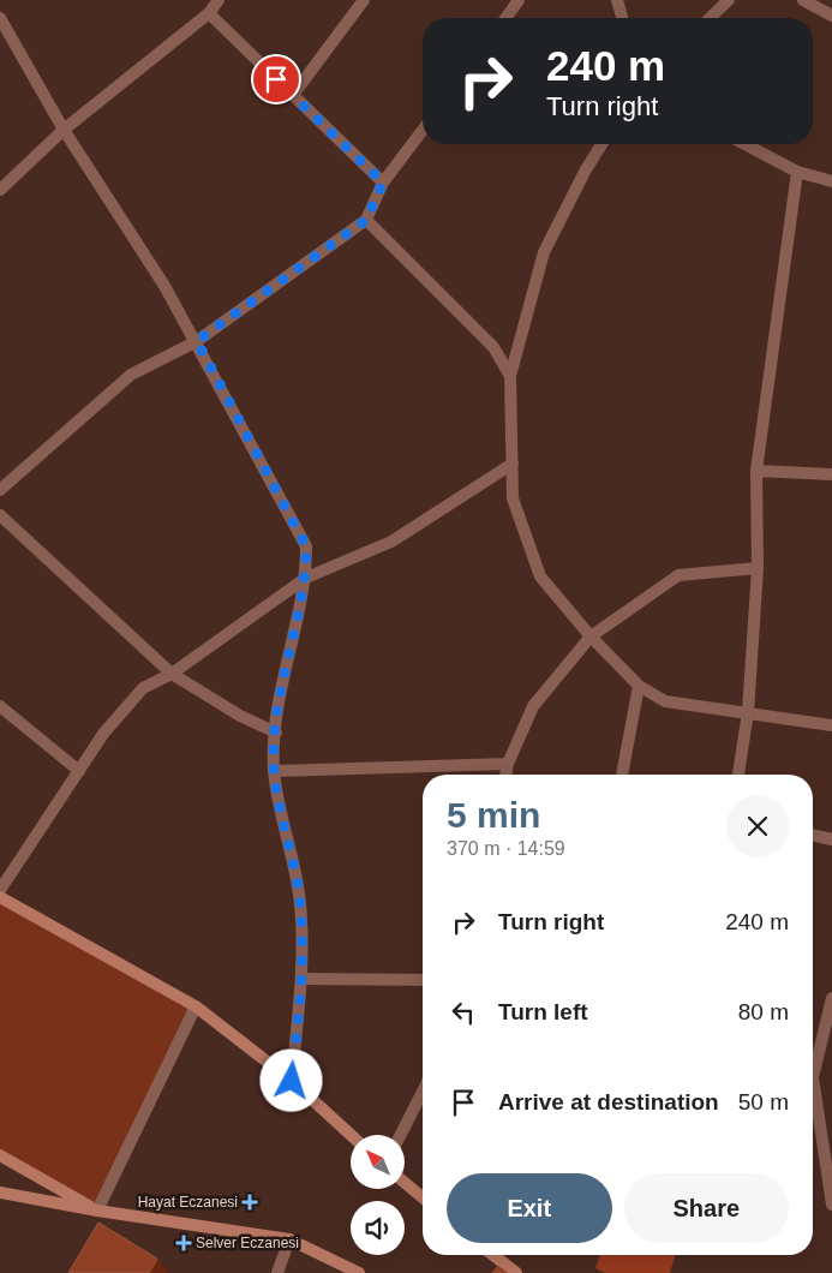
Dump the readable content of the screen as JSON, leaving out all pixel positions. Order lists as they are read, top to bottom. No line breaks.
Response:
{"places":{"health":["Hayat Eczanesi","Selver Eczanesi"]},"north":"top left","page":{"turn":["240 m","Turn right"],"heading":["5 min","370 m · 14:59"],"list":[{"name":"Turn right","value":"240 m"},{"name":"Turn left","value":"80 m"},{"name":"Arrive at destination","value":"50 m"}],"buttons":["Exit","Share"]}}
